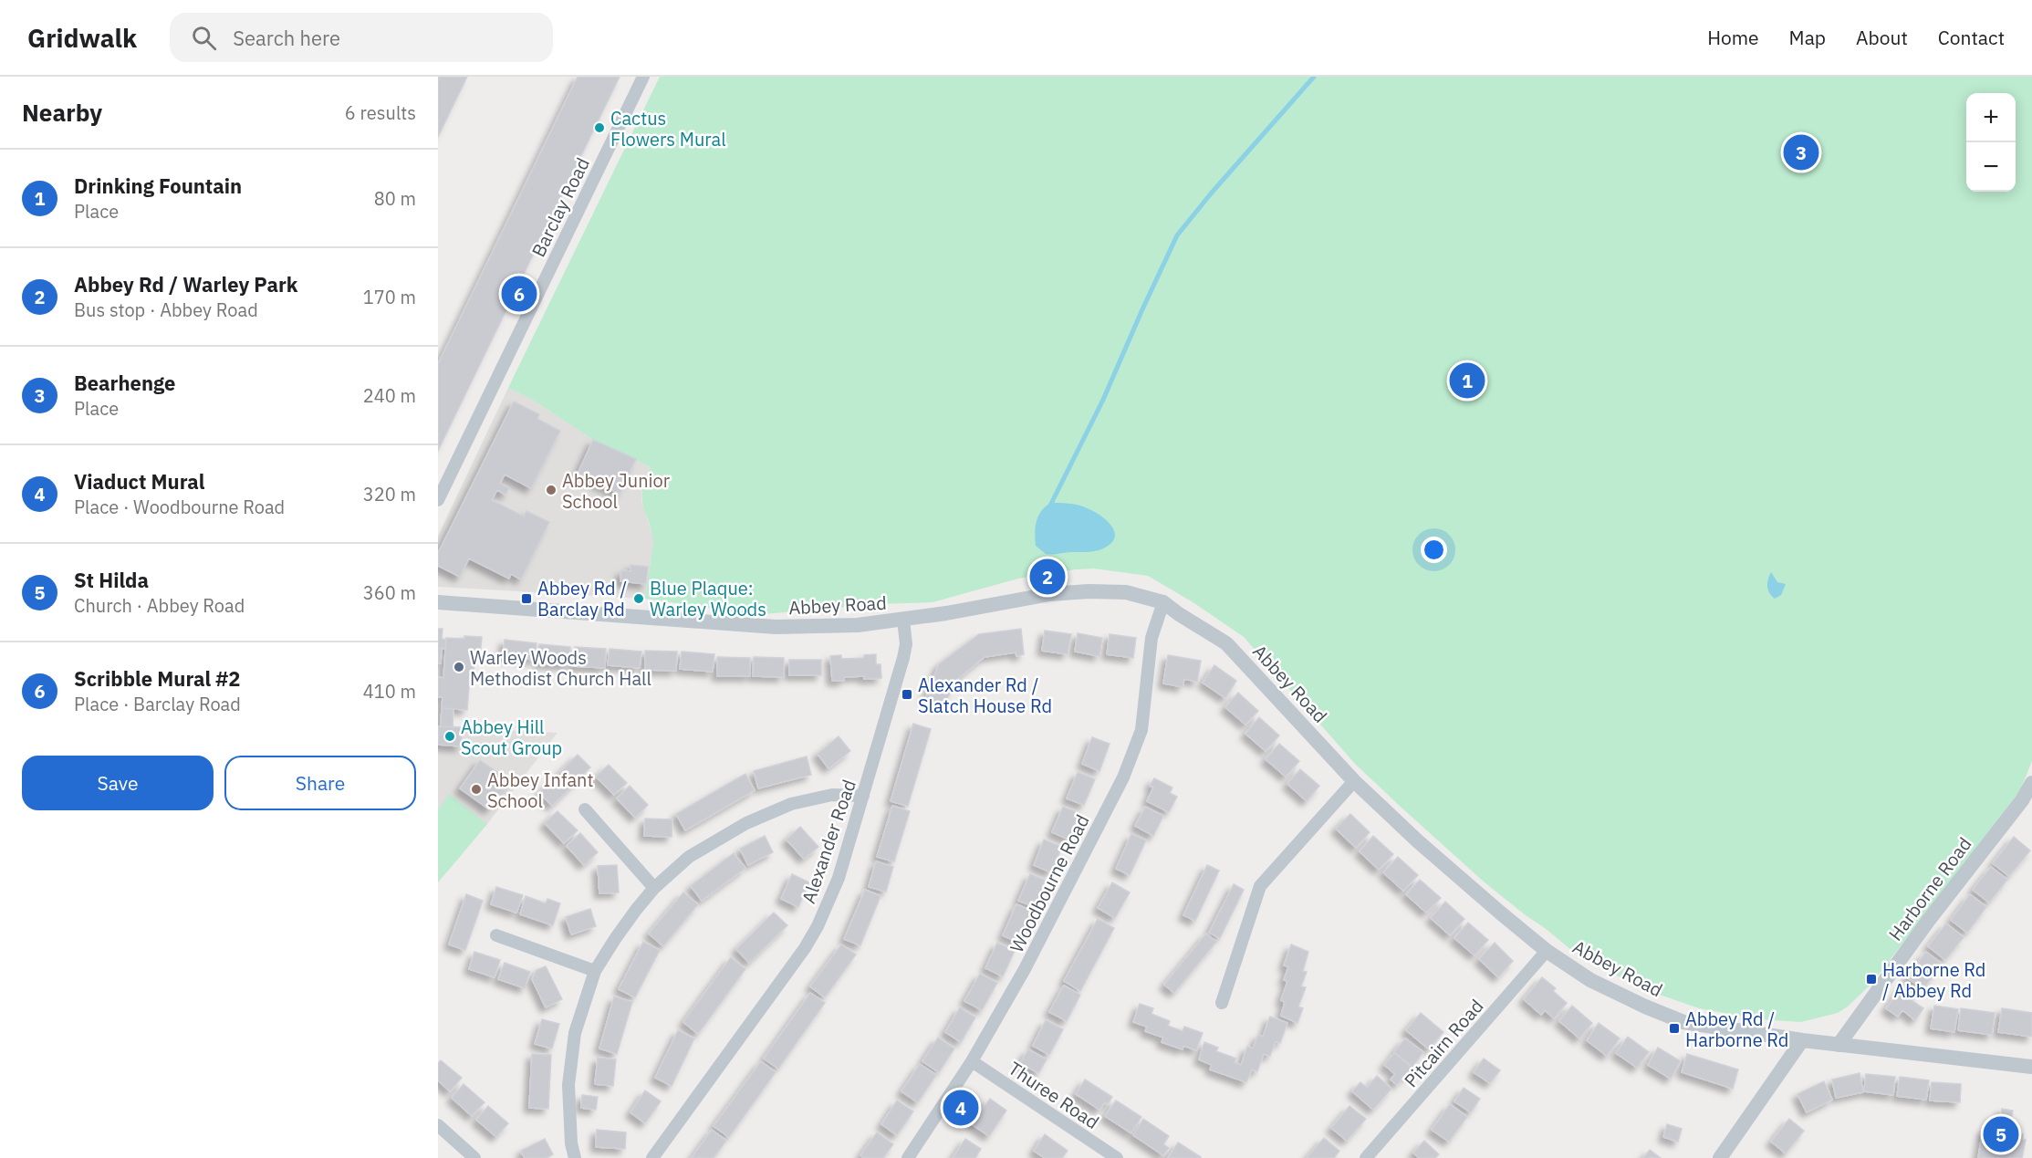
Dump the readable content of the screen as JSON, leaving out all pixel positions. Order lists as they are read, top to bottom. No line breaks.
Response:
{"streets":{"street":["Barclay Road","Abbey Road","Alexander Road","Woodbourne Road","Harborne Road","Pitcairn Road","Thuree Road"]},"crossings":[["Abbey Road","Alexander Road"],["Abbey Road","Woodbourne Road"],["Abbey Road","Harborne Road"],["Abbey Road","Pitcairn Road"],["Woodbourne Road","Thuree Road"]],"places":{"other":["Cactus Flowers Mural","Abbey Junior School","Blue Plaque: Warley Woods","Warley Woods Methodist Church Hall","Abbey Hill Scout Group","Abbey Infant School"],"transit":["Abbey Rd / Barclay Rd","Alexander Rd / Slatch House Rd","Harborne Rd / Abbey Rd","Abbey Rd / Harborne Rd"]},"page":{"header":"Gridwalk","search":"Search here","nav":["Home","Map","About","Contact"],"heading":["Nearby","6 results"],"map_buttons":["+","−"],"pins":["3","6","1","2","4","5"],"list":[{"mark":"1","name":"Drinking Fountain","note":"Place","value":"80 m"},{"mark":"2","name":"Abbey Rd / Warley Park","note":"Bus stop · Abbey Road","value":"170 m"},{"mark":"3","name":"Bearhenge","note":"Place","value":"240 m"},{"mark":"4","name":"Viaduct Mural","note":"Place · Woodbourne Road","value":"320 m"},{"mark":"5","name":"St Hilda","note":"Church · Abbey Road","value":"360 m"},{"mark":"6","name":"Scribble Mural #2","note":"Place · Barclay Road","value":"410 m"}],"buttons":["Save","Share"]}}
